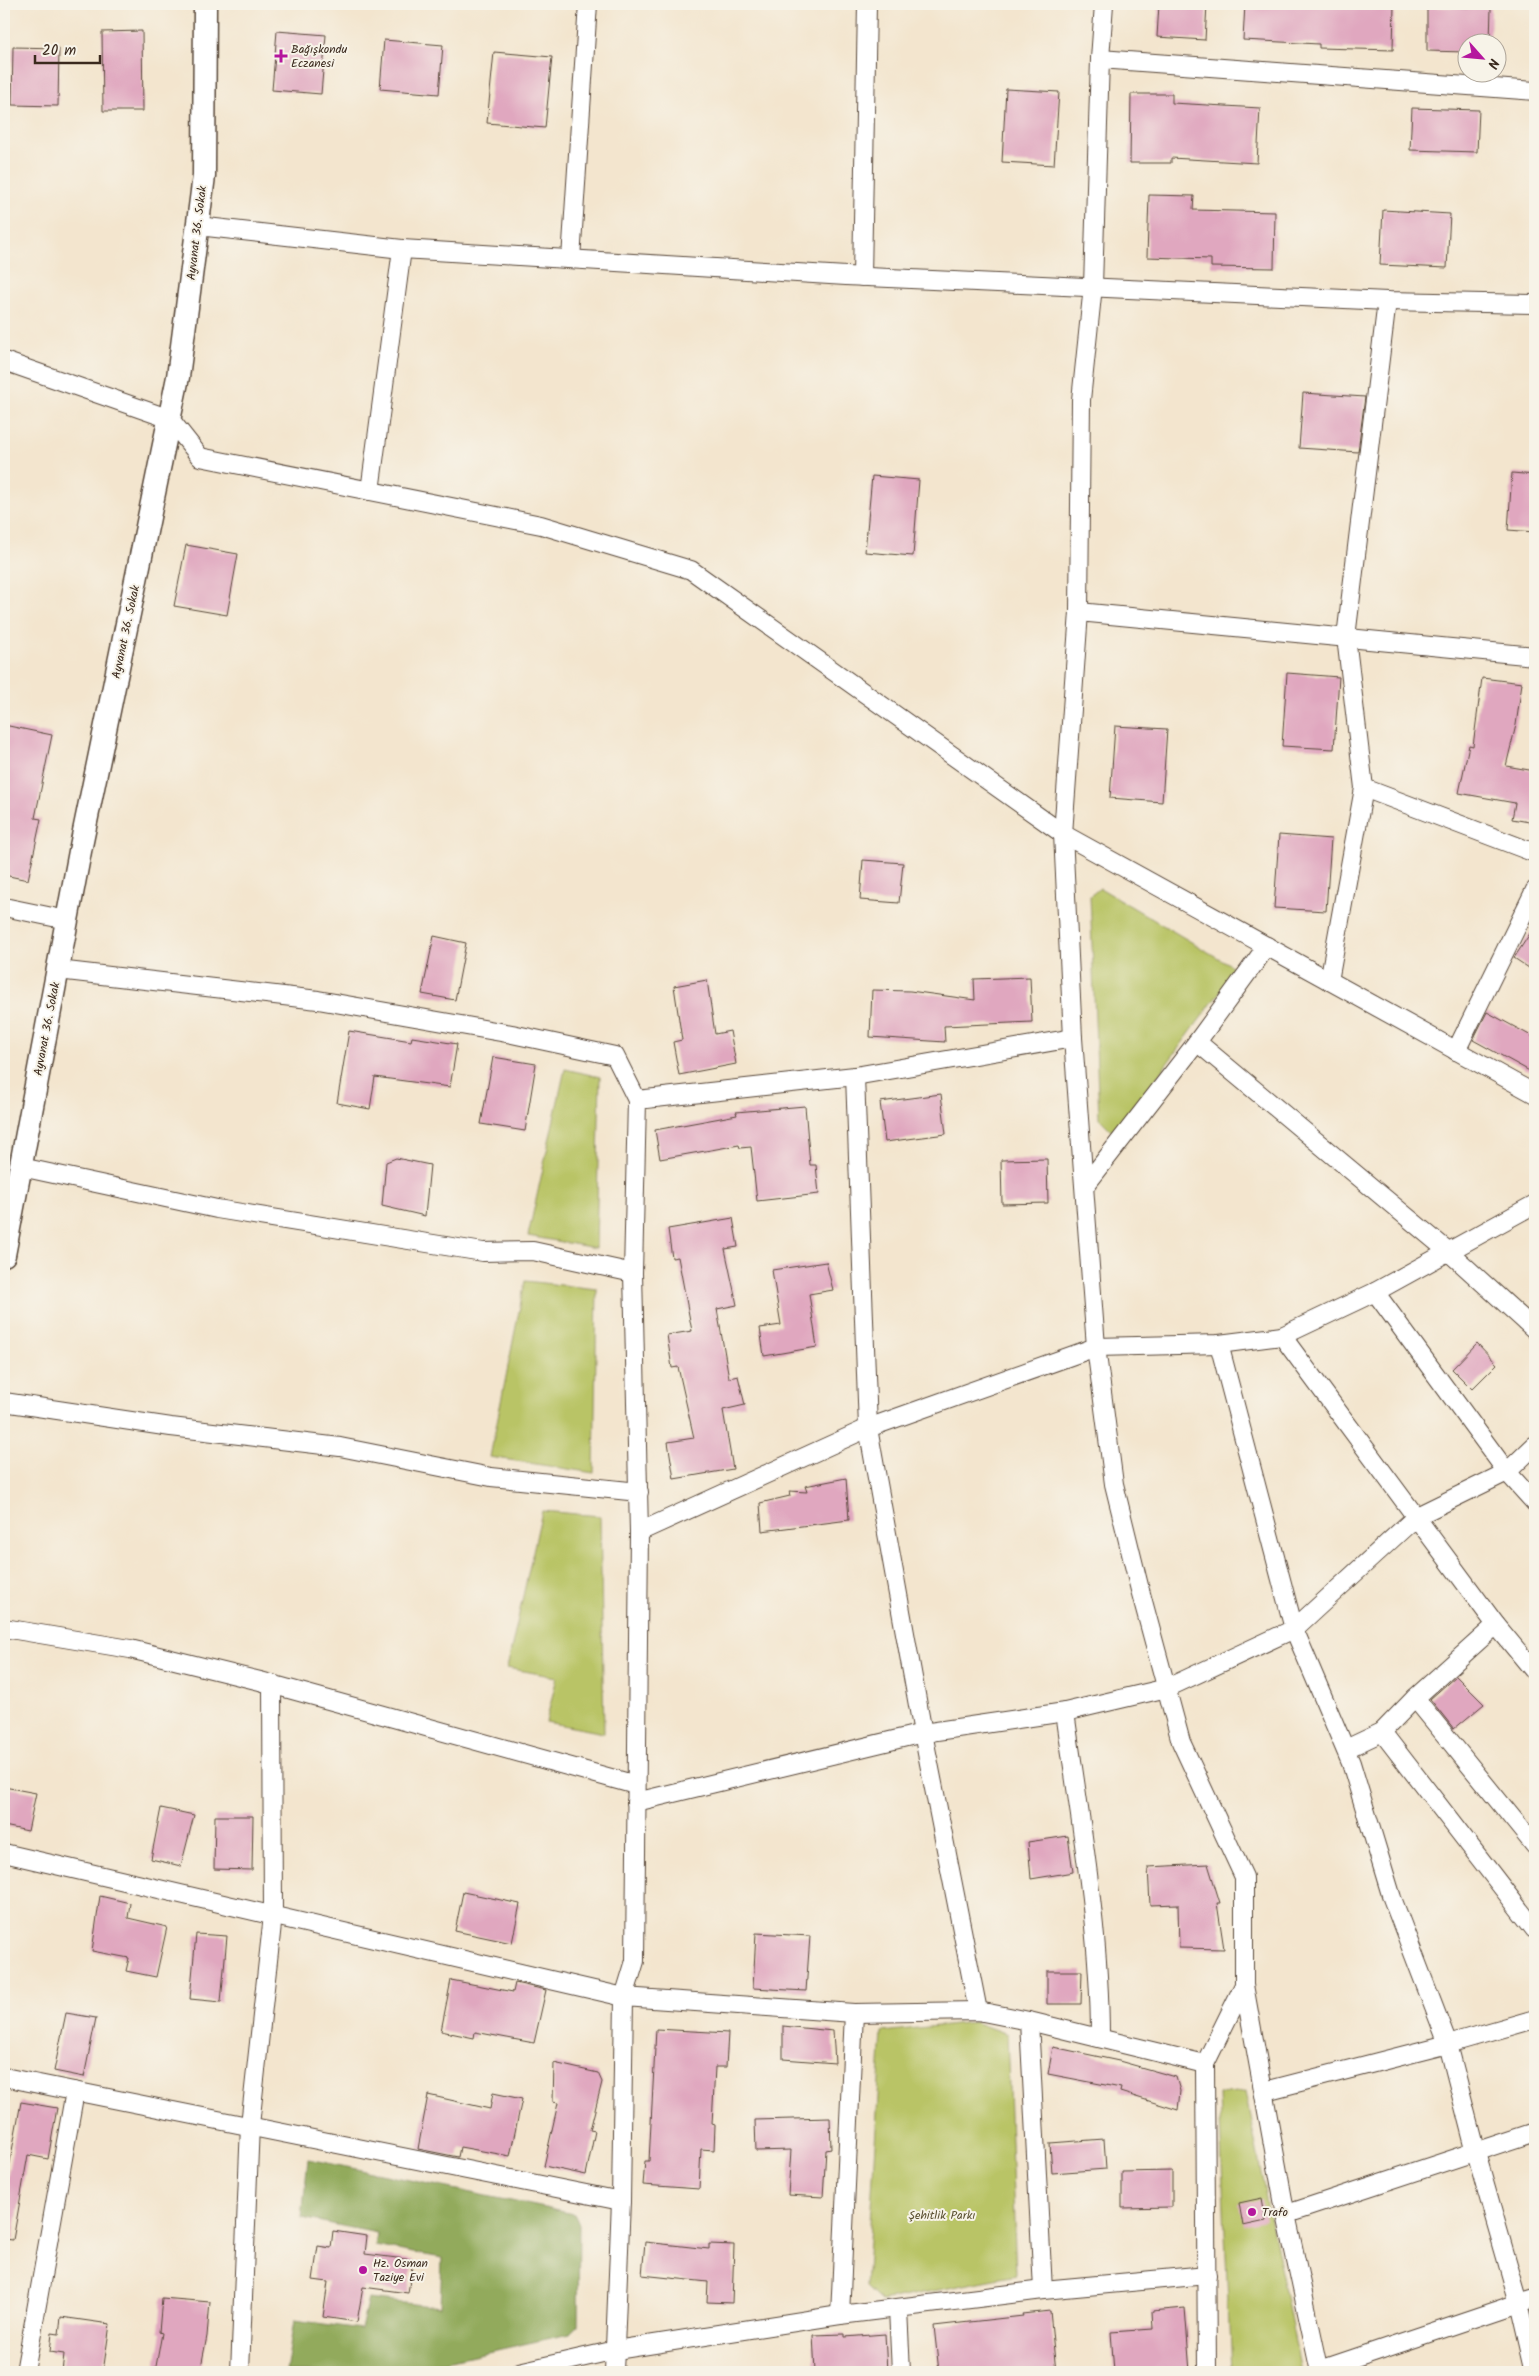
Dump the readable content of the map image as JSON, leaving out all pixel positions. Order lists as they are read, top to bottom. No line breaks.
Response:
{"streets":{"street":["Ayvanat 36. Sokak"]},"parks":["Şehitlik Parkı"],"places":{"health":["Bağışkondu Eczanesi"],"other":["Trafo","Hz. Osman Taziye Evi"]},"scale_bar":"20 m","north":"bottom right"}
